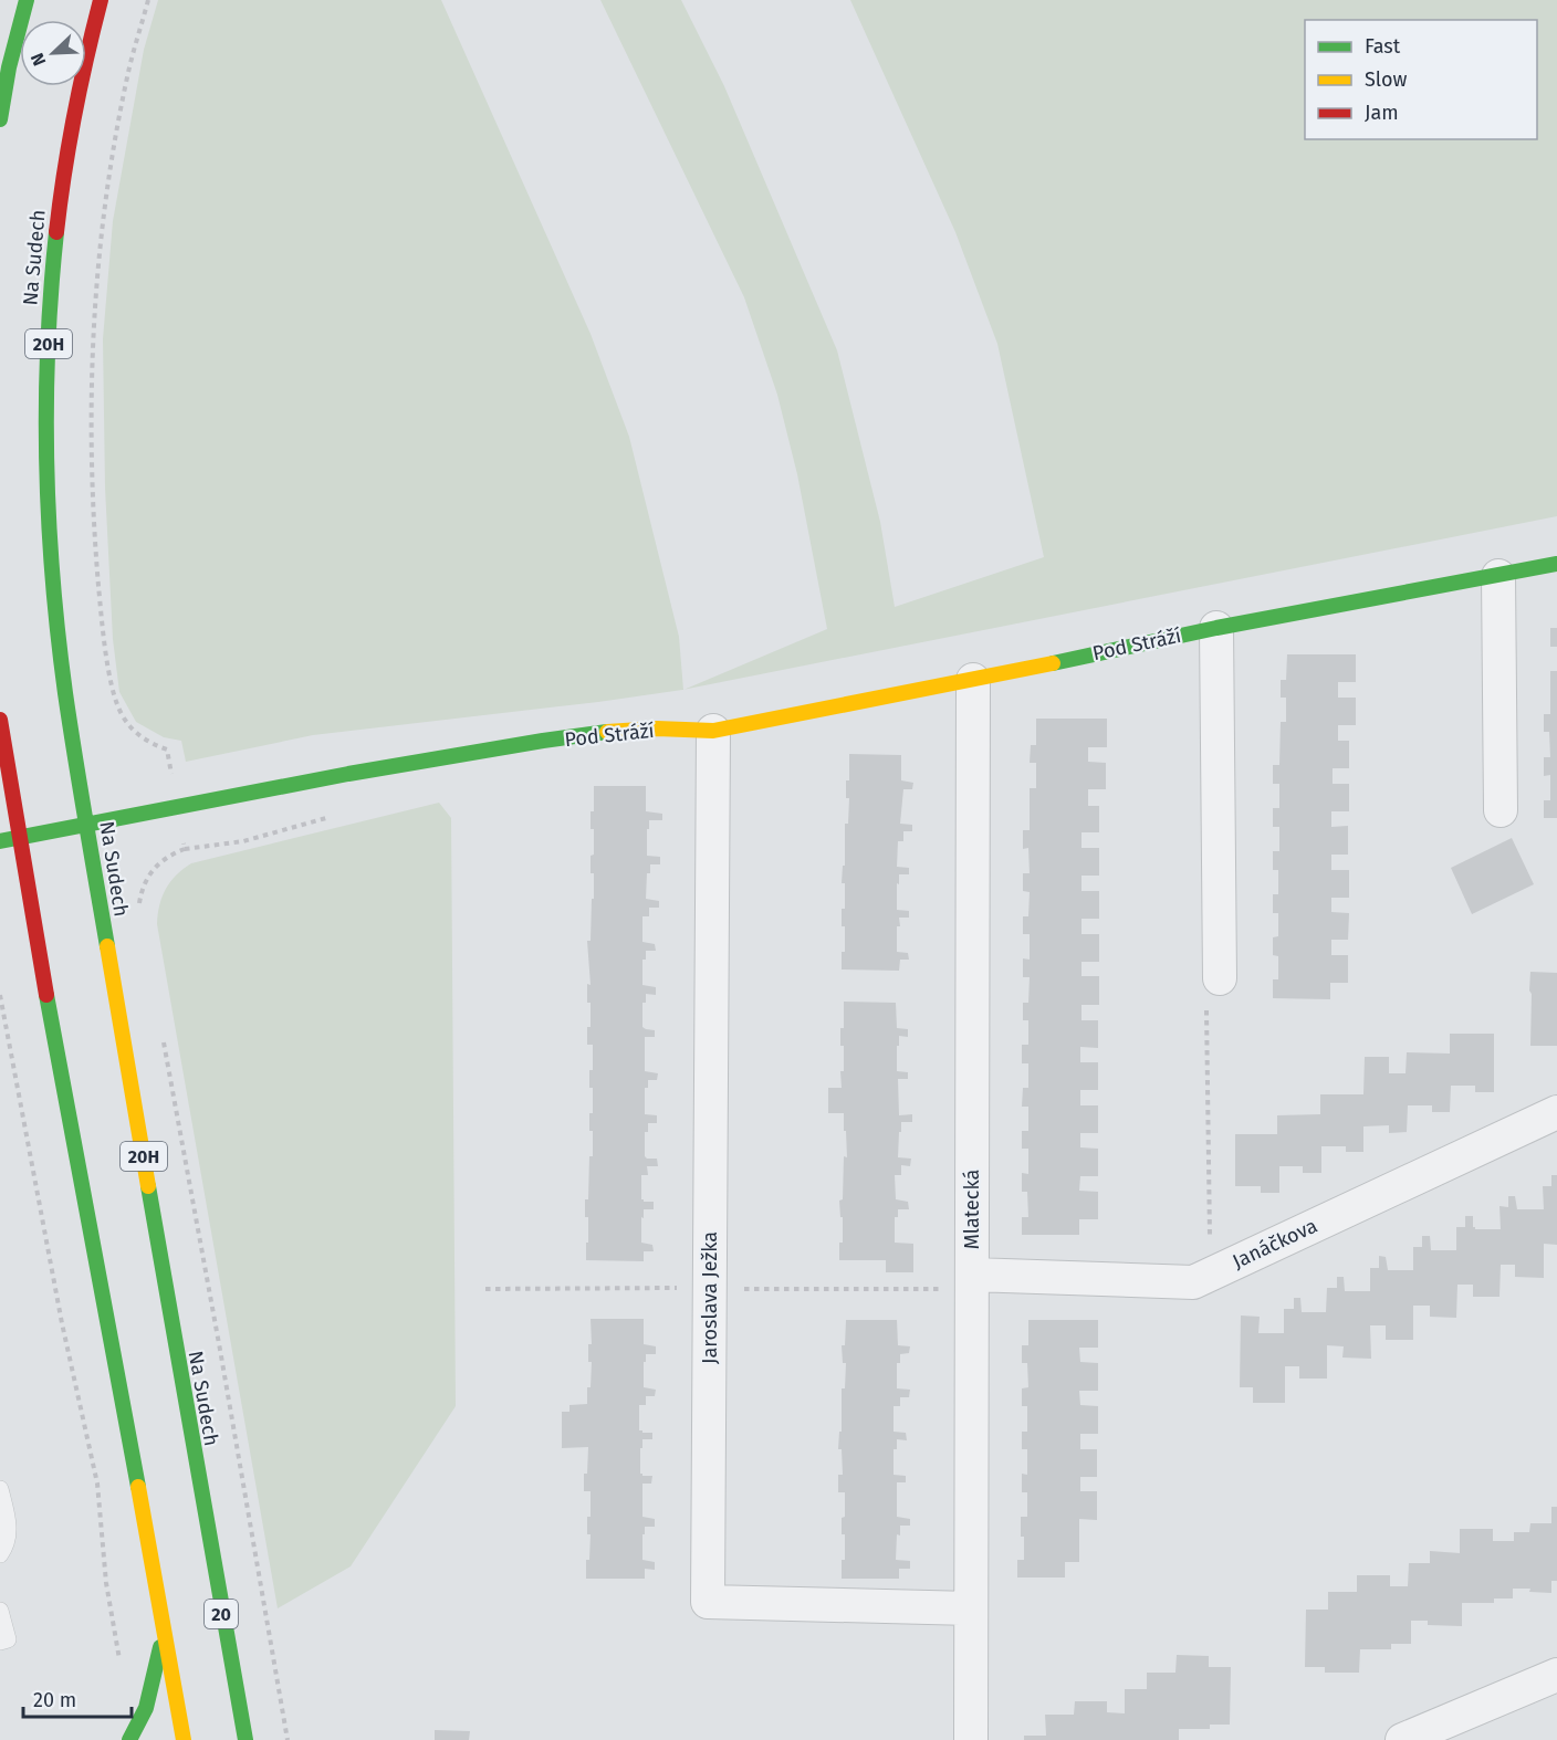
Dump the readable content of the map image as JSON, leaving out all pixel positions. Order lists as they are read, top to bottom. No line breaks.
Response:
{"streets":{"main road":["Na Sudech","20H","Pod Stráží","20"],"street":["Mlatecká","Janáčkova","Jaroslava Ježka"]},"crossings":[["Na Sudech","Pod Stráží"],["Pod Stráží","Mlatecká"],["Pod Stráží","Jaroslava Ježka"],["Mlatecká","Janáčkova"],["Mlatecká","Jaroslava Ježka"]],"legend":["Fast","Slow","Jam"],"scale_bar":"20 m","north":"bottom left"}
